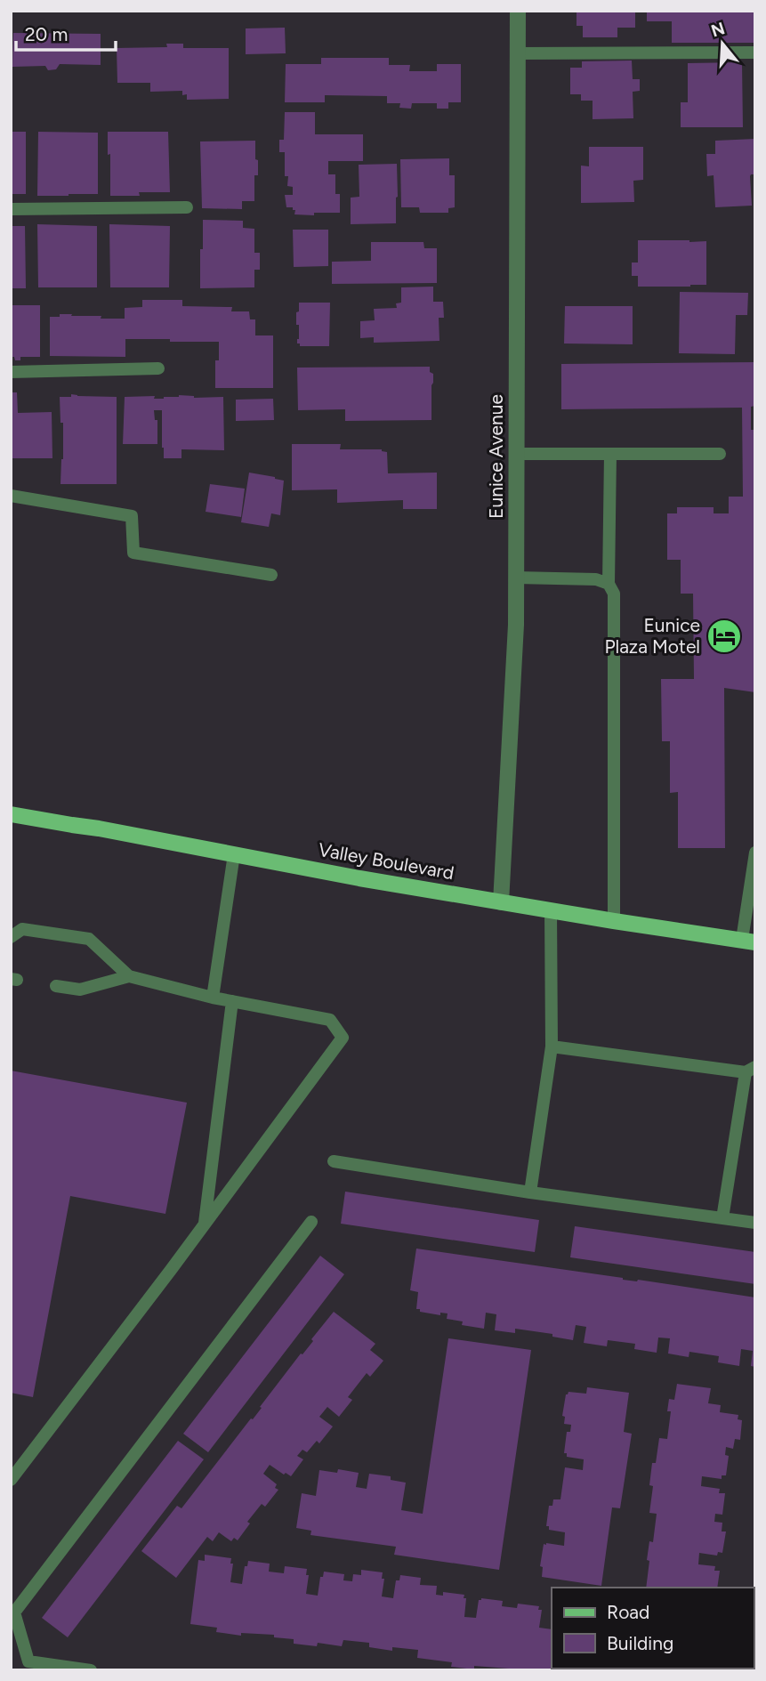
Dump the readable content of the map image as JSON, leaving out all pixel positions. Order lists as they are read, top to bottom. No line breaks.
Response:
{"streets":{"main road":["Valley Boulevard"],"street":["Eunice Avenue"]},"crossings":[["Eunice Avenue","Valley Boulevard"]],"places":{"hotel":["Eunice Plaza Motel"]},"legend":["Road","Building"],"scale_bar":"20 m","north":"top"}
